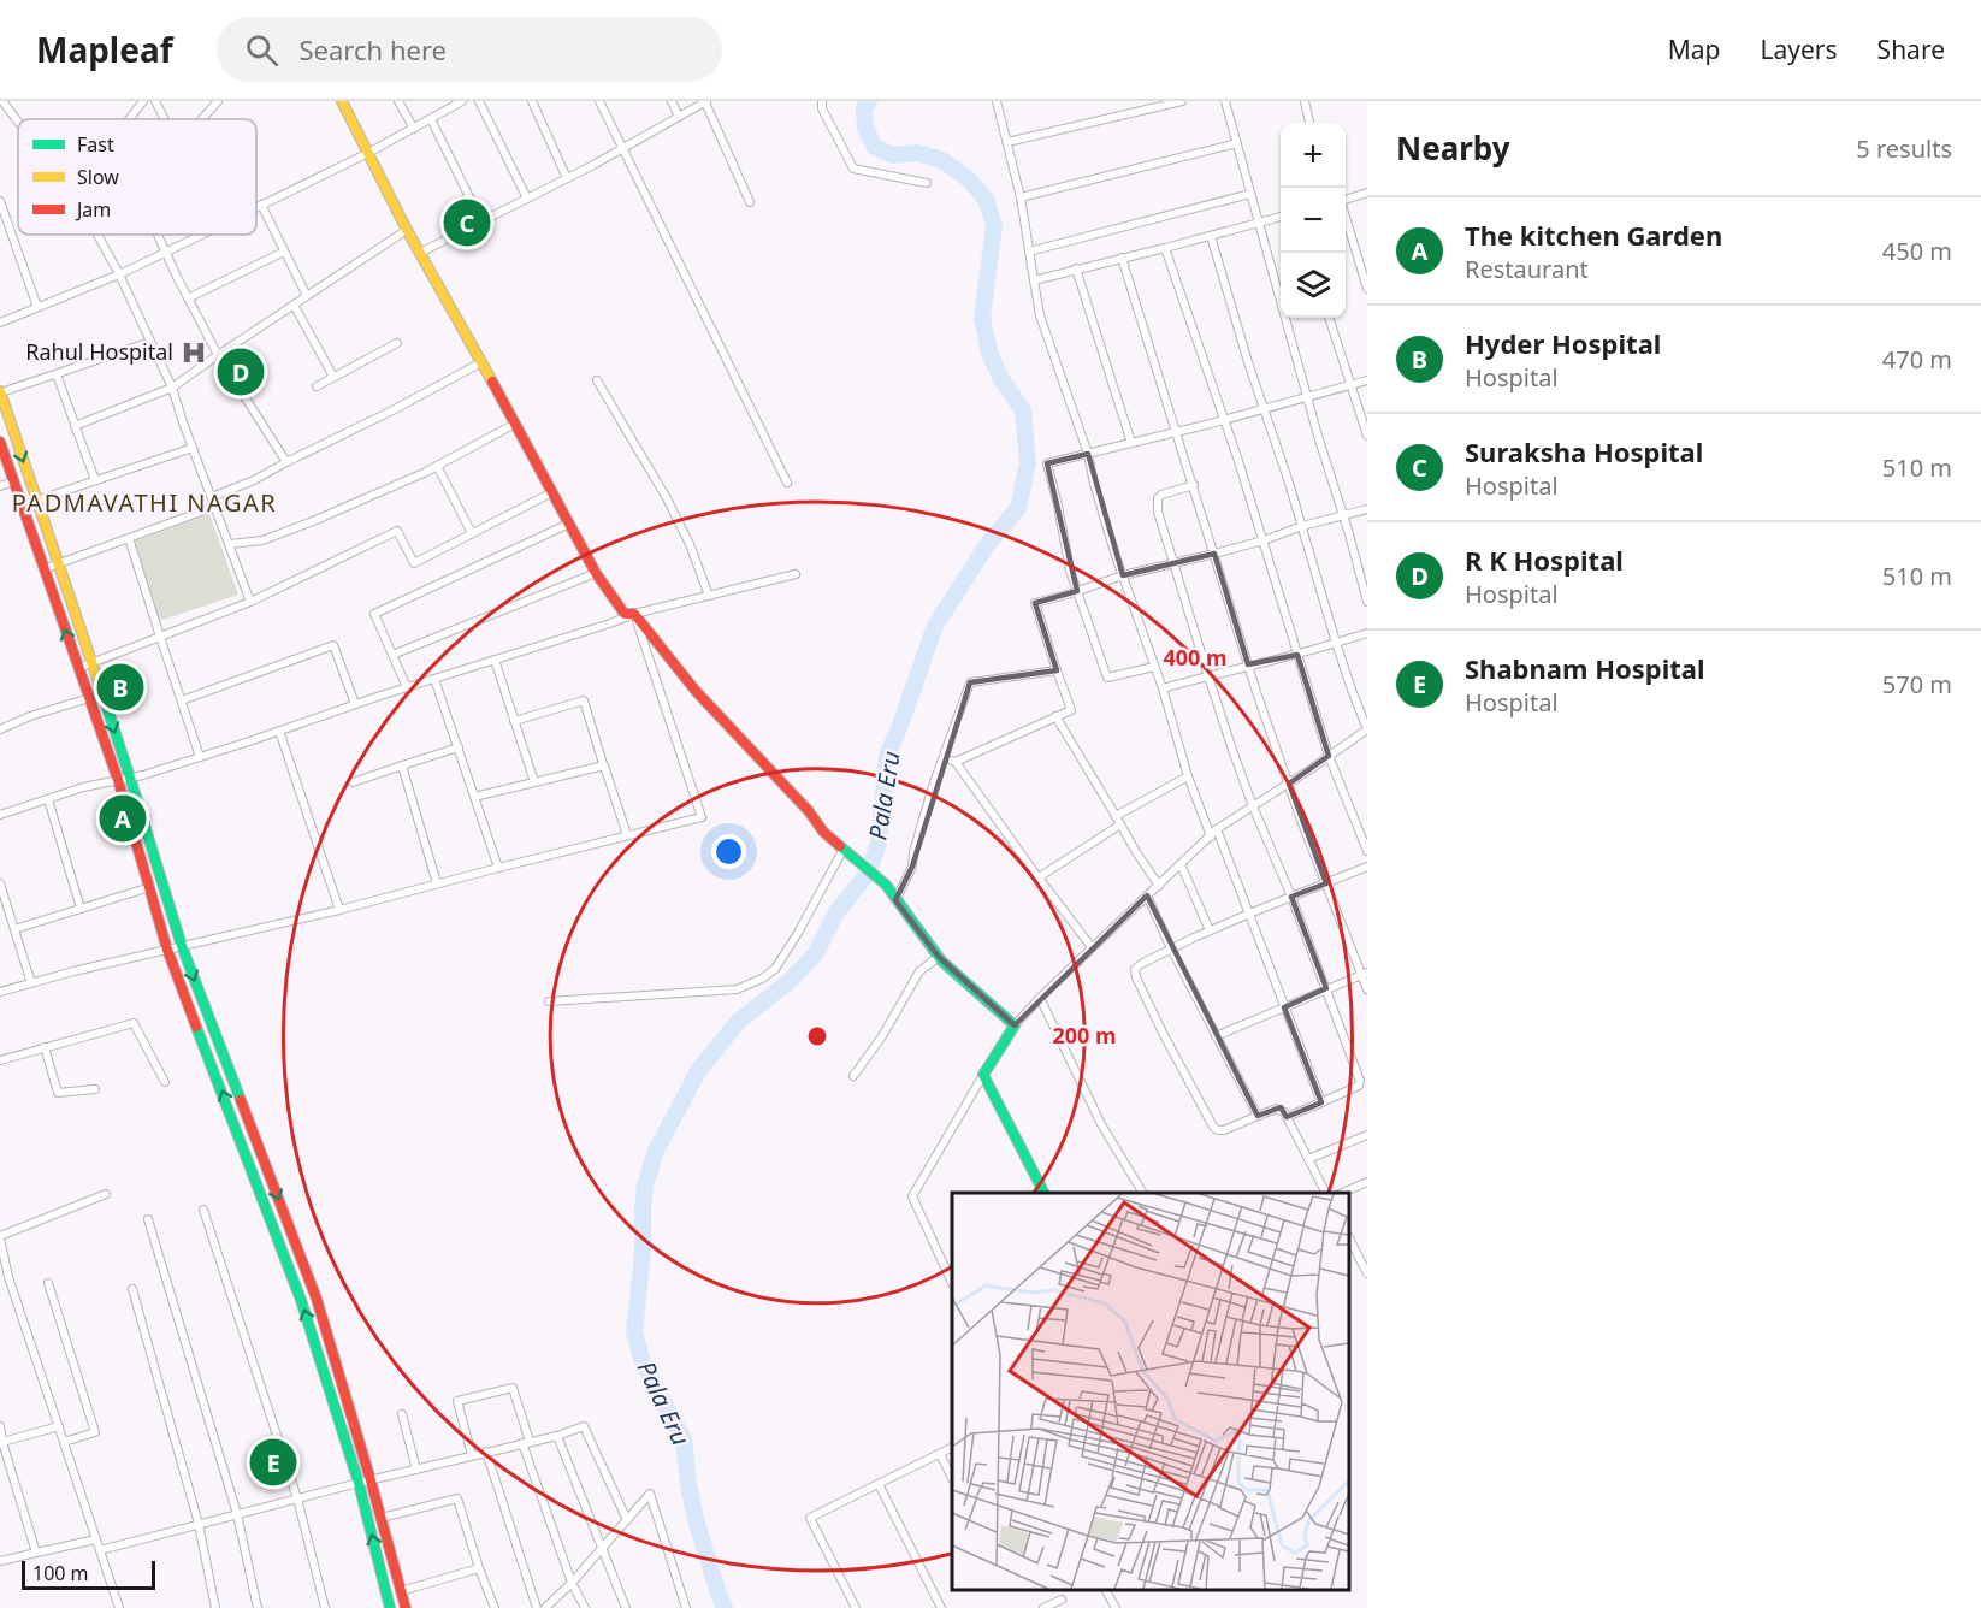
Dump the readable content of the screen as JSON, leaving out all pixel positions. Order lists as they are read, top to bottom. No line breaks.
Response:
{"districts":["PADMAVATHI NAGAR"],"water":["Pala Eru"],"places":{"hospital":["Rahul Hospital"]},"legend":["Fast","Slow","Jam"],"scale_bar":"100 m","page":{"header":"Mapleaf","search":"Search here","nav":["Map","Layers","Share"],"heading":["Nearby","5 results"],"map_buttons":["+","−"],"list":[{"mark":"A","name":"The kitchen Garden","note":"Restaurant","value":"450 m"},{"mark":"B","name":"Hyder Hospital","note":"Hospital","value":"470 m"},{"mark":"C","name":"Suraksha Hospital","note":"Hospital","value":"510 m"},{"mark":"D","name":"R K Hospital","note":"Hospital","value":"510 m"},{"mark":"E","name":"Shabnam Hospital","note":"Hospital","value":"570 m"}],"pins":["C","D","B","A","E"],"scale":"100 m"},"rings":["400 m","200 m"]}
